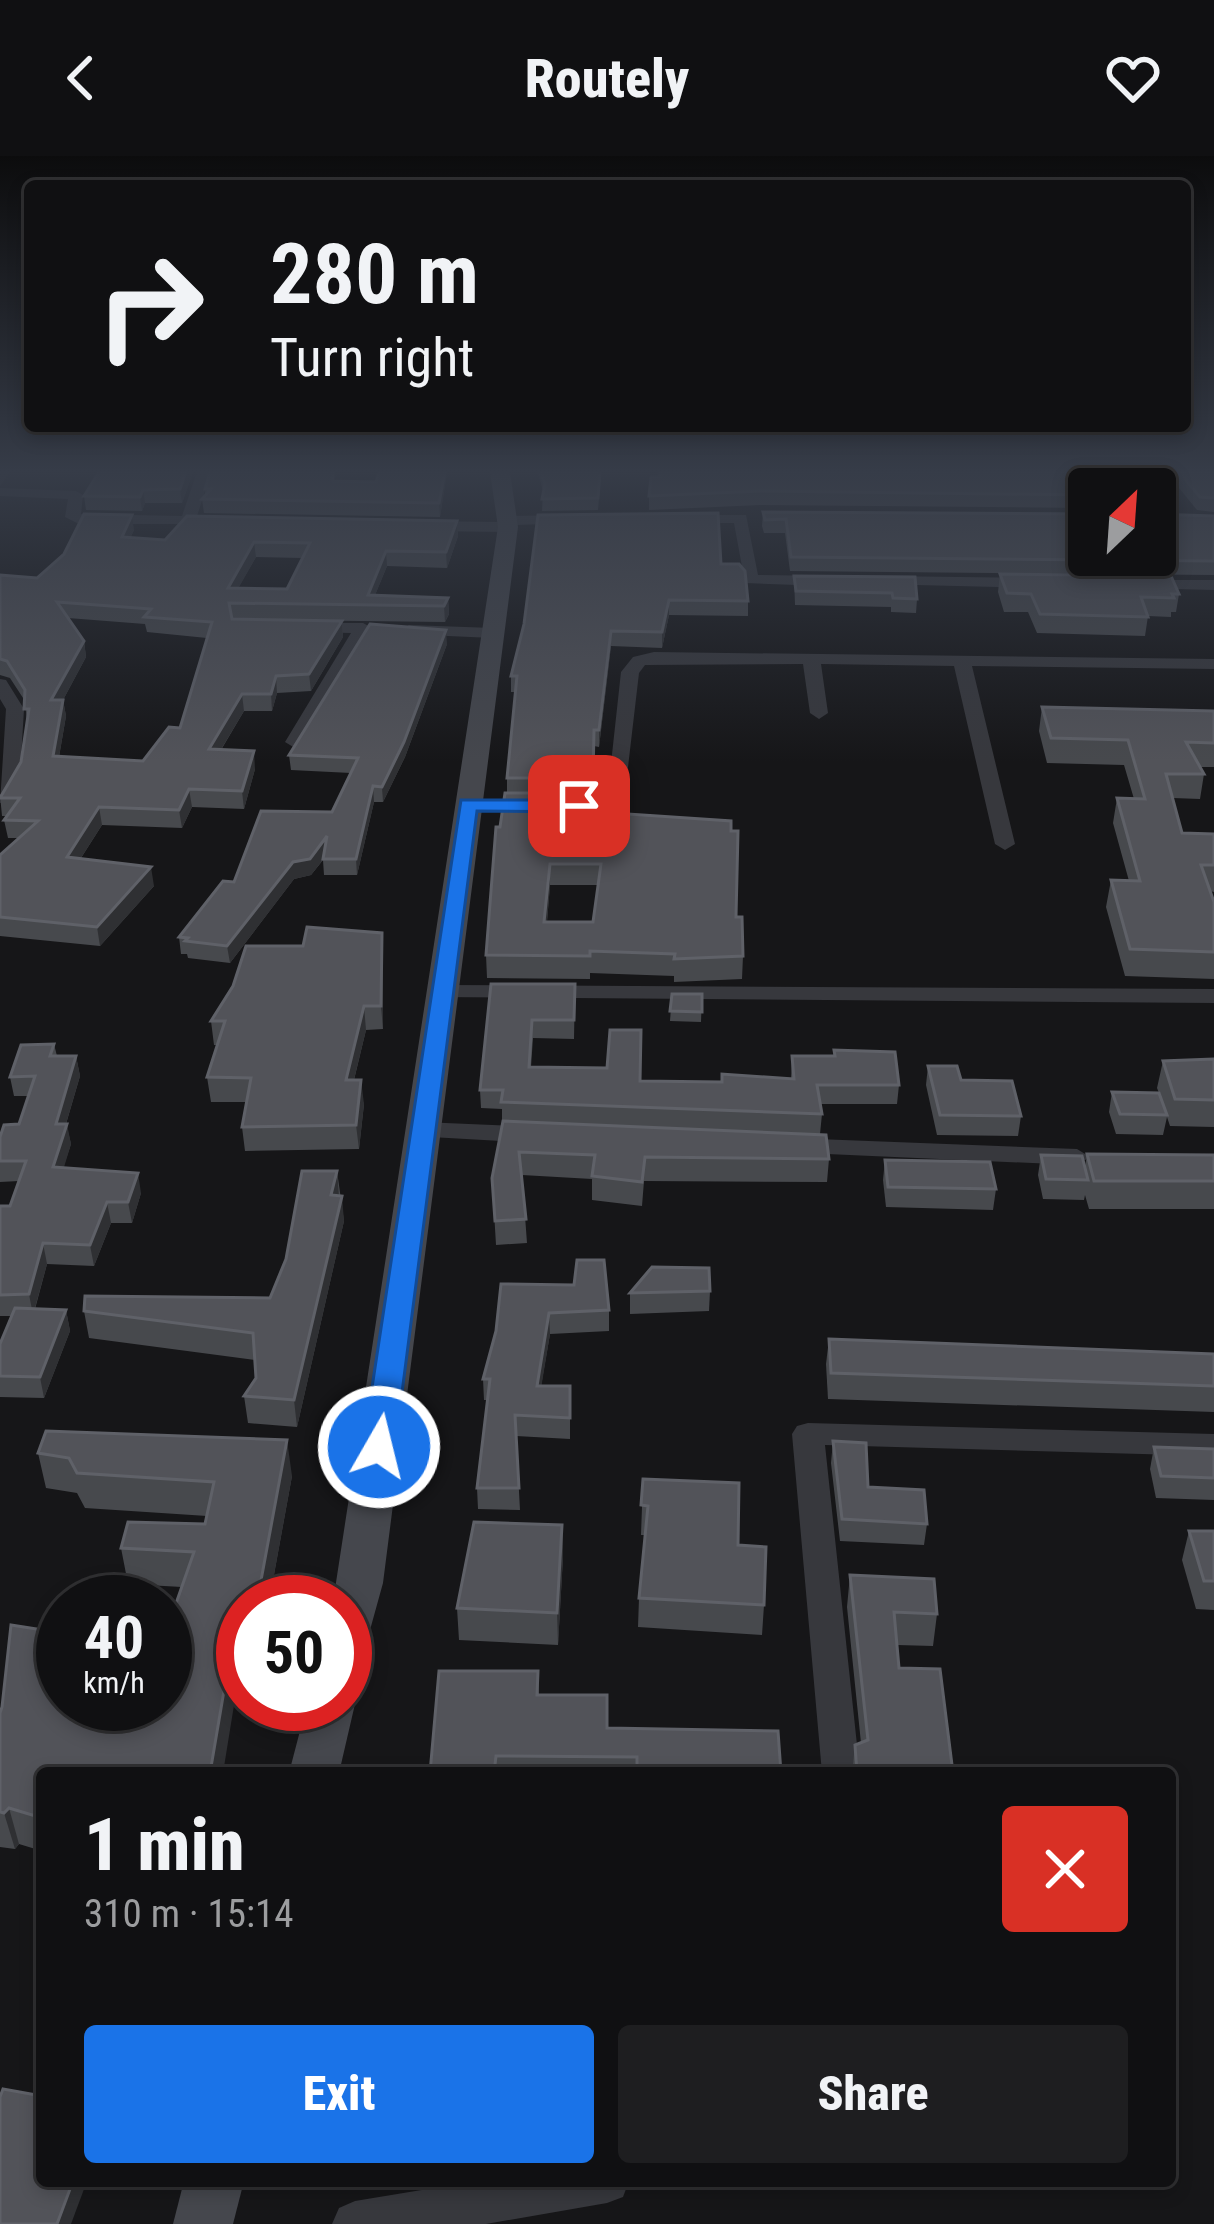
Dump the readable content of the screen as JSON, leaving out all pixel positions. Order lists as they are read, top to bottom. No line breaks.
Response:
{"north":"top right","page":{"header":"Routely","turn":["280 m","Turn right"],"speed":"40 km/h","limit":"50","heading":["1 min","310 m · 15:14"],"buttons":["Exit","Share"]}}
